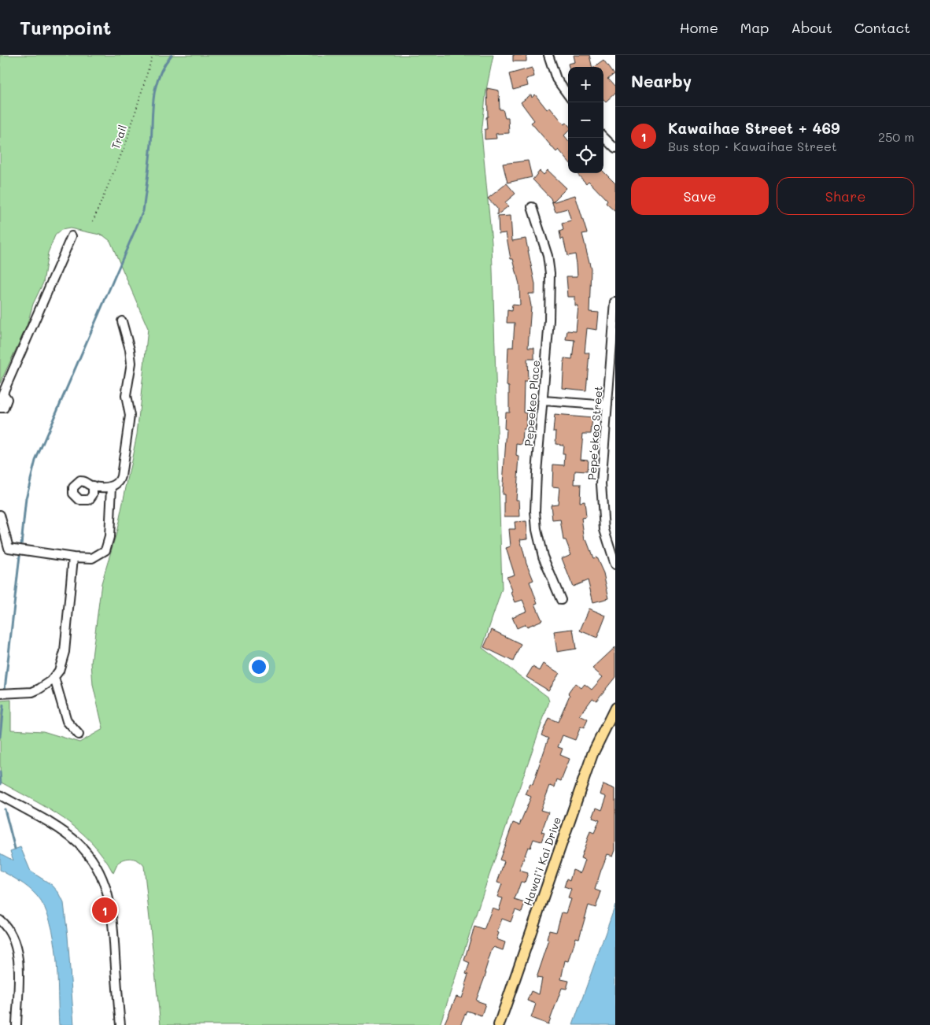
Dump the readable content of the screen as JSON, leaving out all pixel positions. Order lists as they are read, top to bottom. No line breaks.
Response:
{"streets":{"main road":["Hawai’i Kai Drive"],"street":["Pepeekeo Place","Pepeʻekeo Street"],"path":["Trail"]},"page":{"header":"Turnpoint","nav":["Home","Map","About","Contact"],"heading":"Nearby","map_buttons":["+","−"],"list":[{"mark":"1","name":"Kawaihae Street + 469","note":"Bus stop · Kawaihae Street","value":"250 m"}],"buttons":["Save","Share"],"pins":"1"}}
